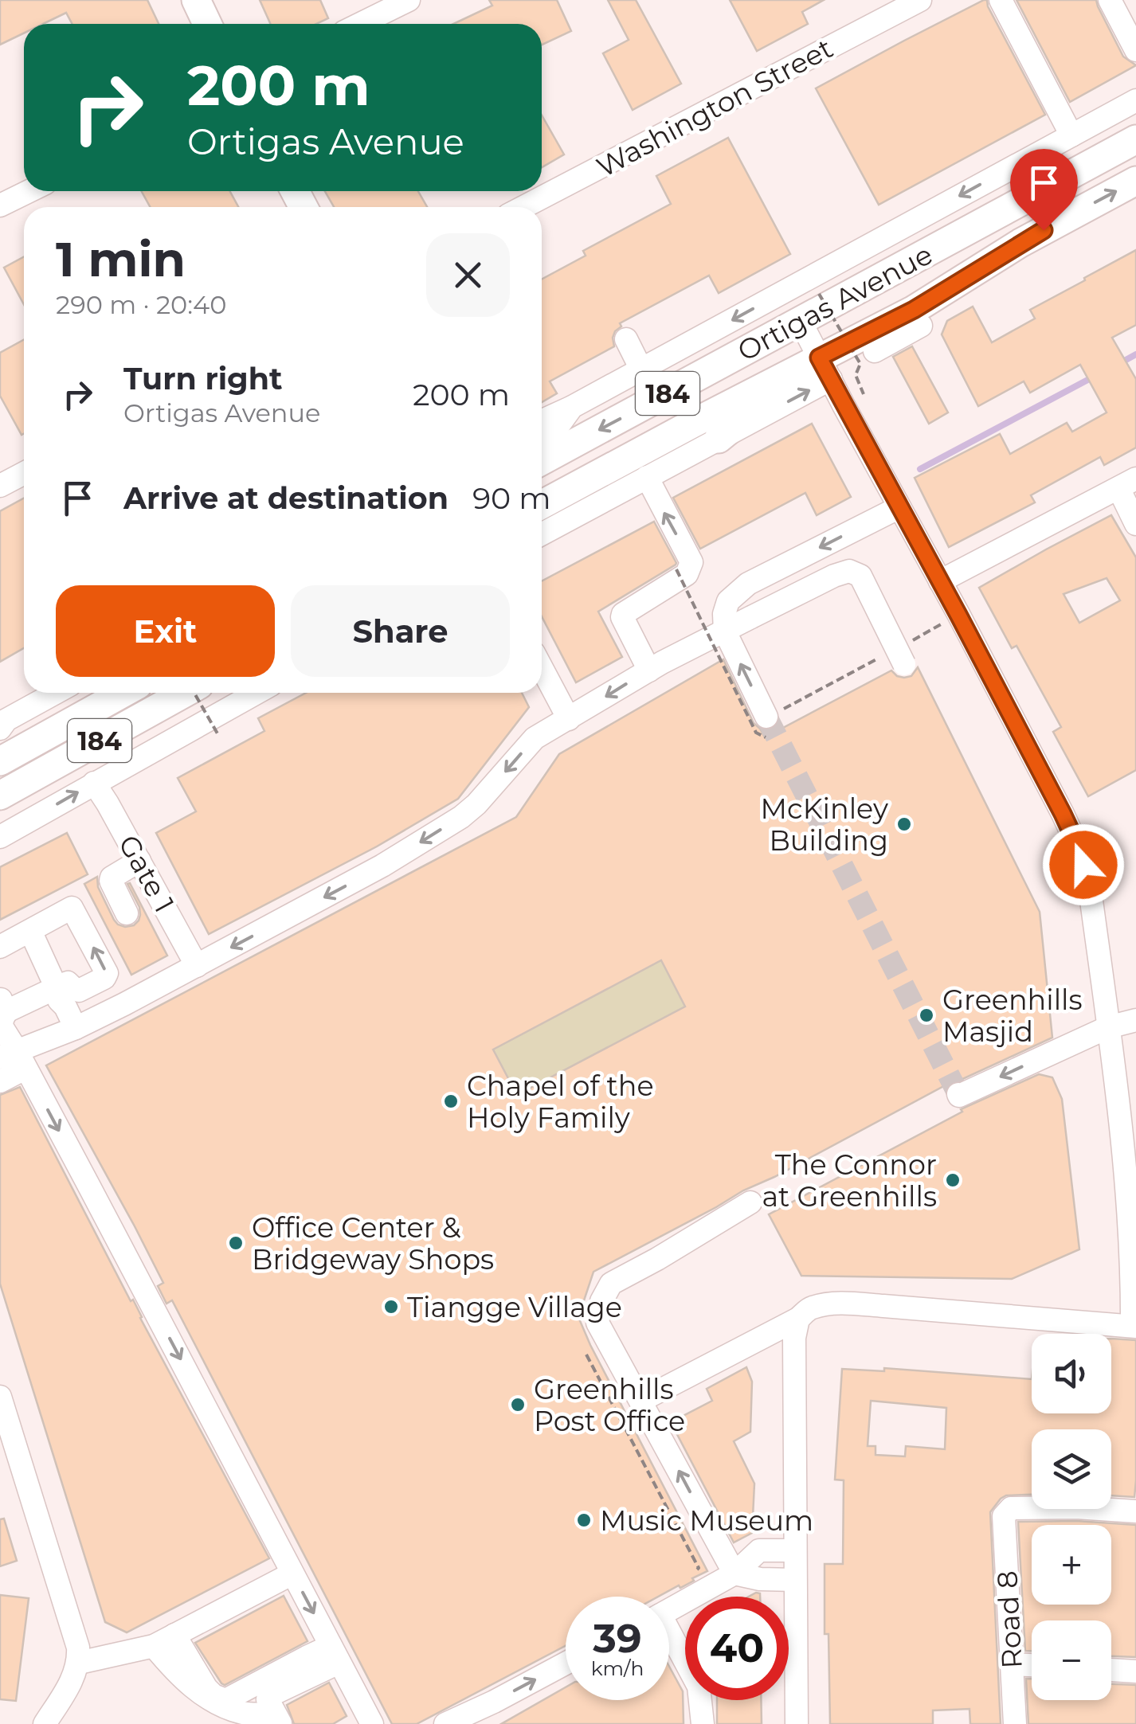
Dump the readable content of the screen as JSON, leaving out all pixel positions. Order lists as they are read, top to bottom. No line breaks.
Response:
{"streets":{"main road":["Ortigas Avenue","184"],"street":["Washington Street","Gate 1","Road 8"]},"places":["McKinley Building","Greenhills Masjid","Chapel of the Holy Family","The Connor at Greenhills","Office Center & Bridgeway Shops","Tiangge Village","Greenhills Post Office","Music Museum"],"page":{"turn":["200 m","Ortigas Avenue"],"heading":["1 min","290 m · 20:40"],"list":[{"name":"Turn right","note":"Ortigas Avenue","value":"200 m"},{"name":"Arrive at destination","value":"90 m"}],"buttons":["Exit","Share"],"map_buttons":["+","−"],"speed":"39 km/h","limit":"40"}}
